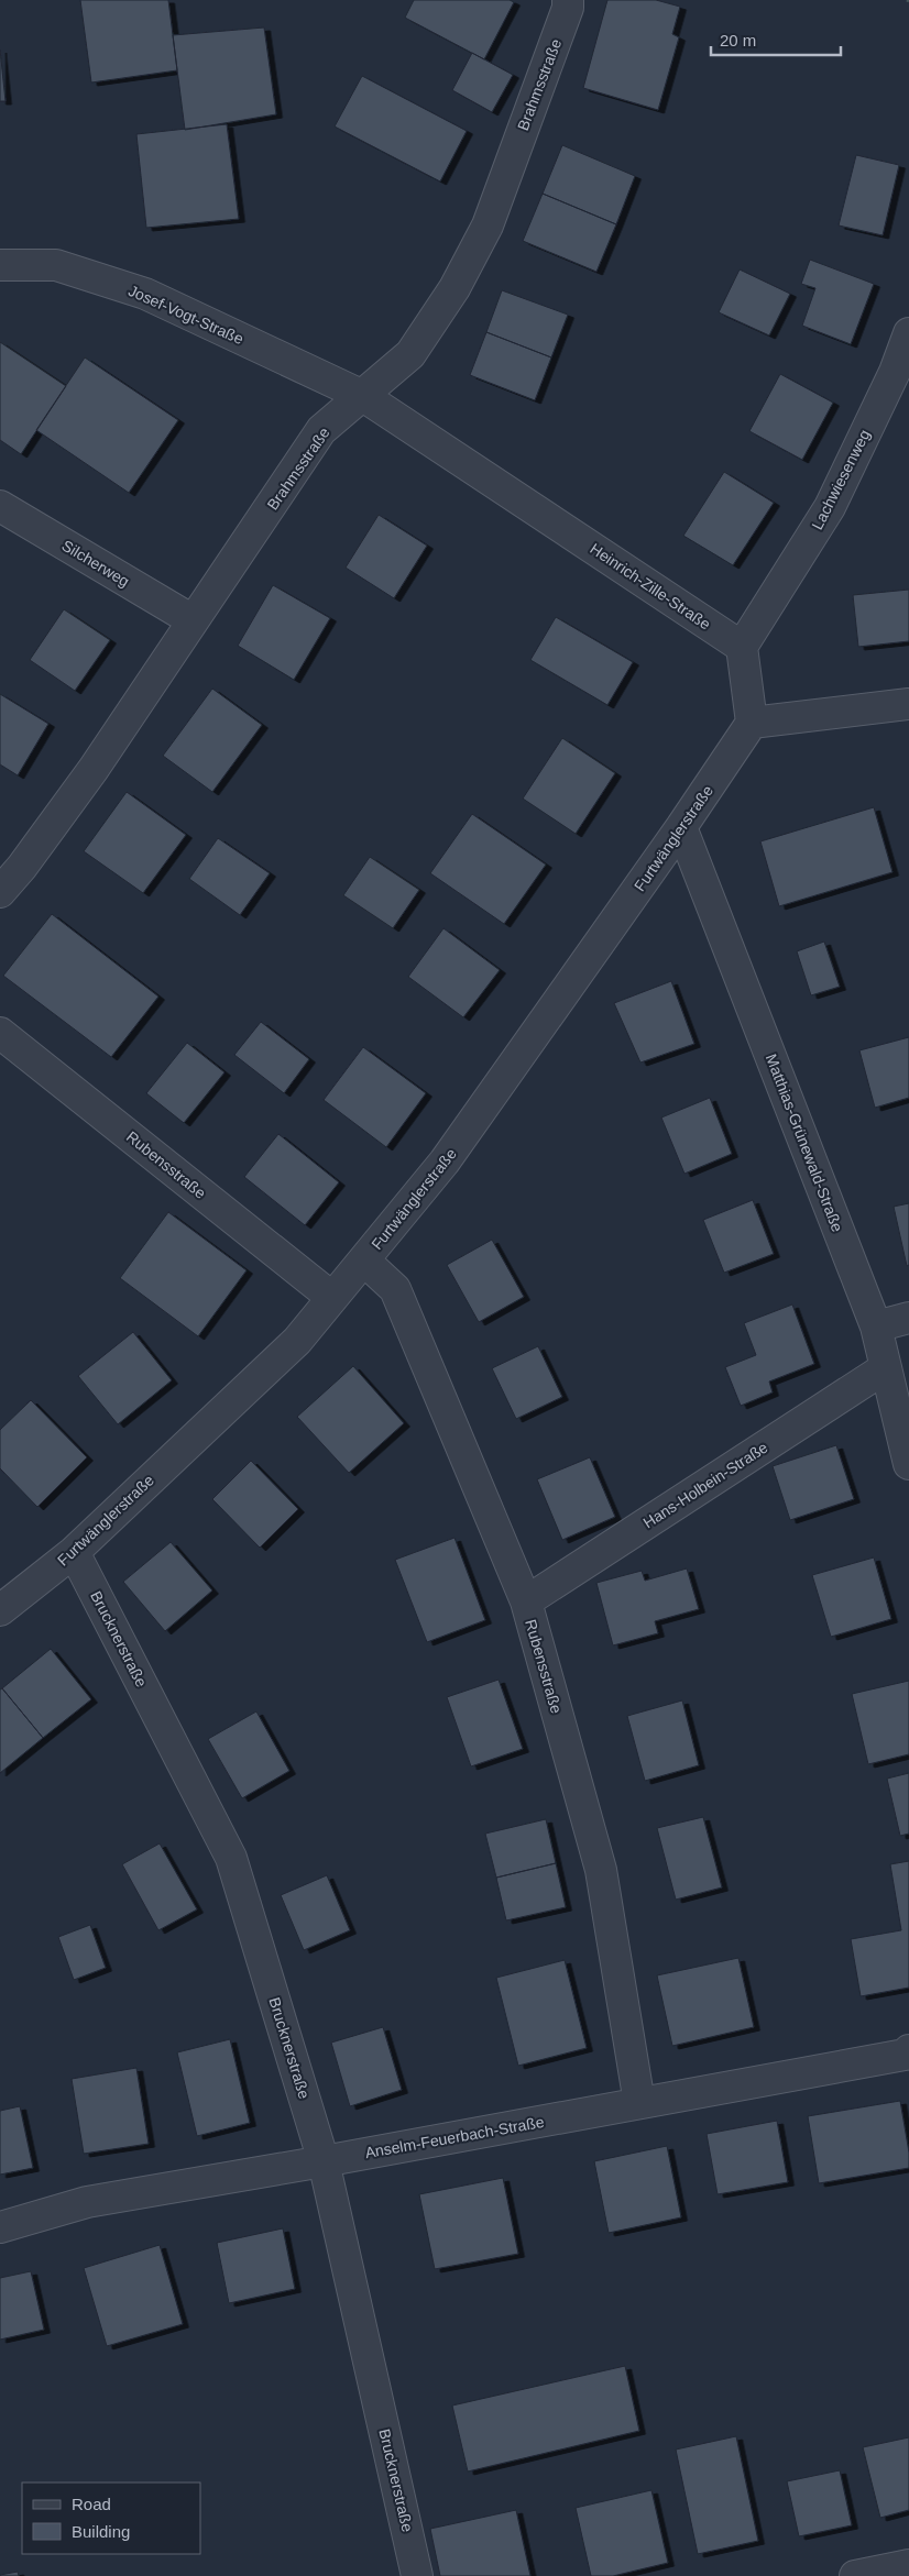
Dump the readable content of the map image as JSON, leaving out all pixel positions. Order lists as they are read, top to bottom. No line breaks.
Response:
{"streets":{"street":["Brahmsstraße","Josef-Vogt-Straße","Lachwiesenweg","Silcherweg","Heinrich-Zille-Straße","Furtwänglerstraße","Matthias-Grünewald-Straße","Rubensstraße","Hans-Holbein-Straße","Brucknerstraße","Anselm-Feuerbach-Straße"]},"crossings":[["Brahmsstraße","Josef-Vogt-Straße"],["Brahmsstraße","Silcherweg"],["Brahmsstraße","Heinrich-Zille-Straße"],["Josef-Vogt-Straße","Heinrich-Zille-Straße"],["Lachwiesenweg","Heinrich-Zille-Straße"],["Furtwänglerstraße","Matthias-Grünewald-Straße"],["Furtwänglerstraße","Rubensstraße"],["Furtwänglerstraße","Brucknerstraße"],["Matthias-Grünewald-Straße","Hans-Holbein-Straße"],["Rubensstraße","Hans-Holbein-Straße"],["Rubensstraße","Anselm-Feuerbach-Straße"],["Brucknerstraße","Anselm-Feuerbach-Straße"]],"legend":["Road","Building"],"scale_bar":"20 m"}
